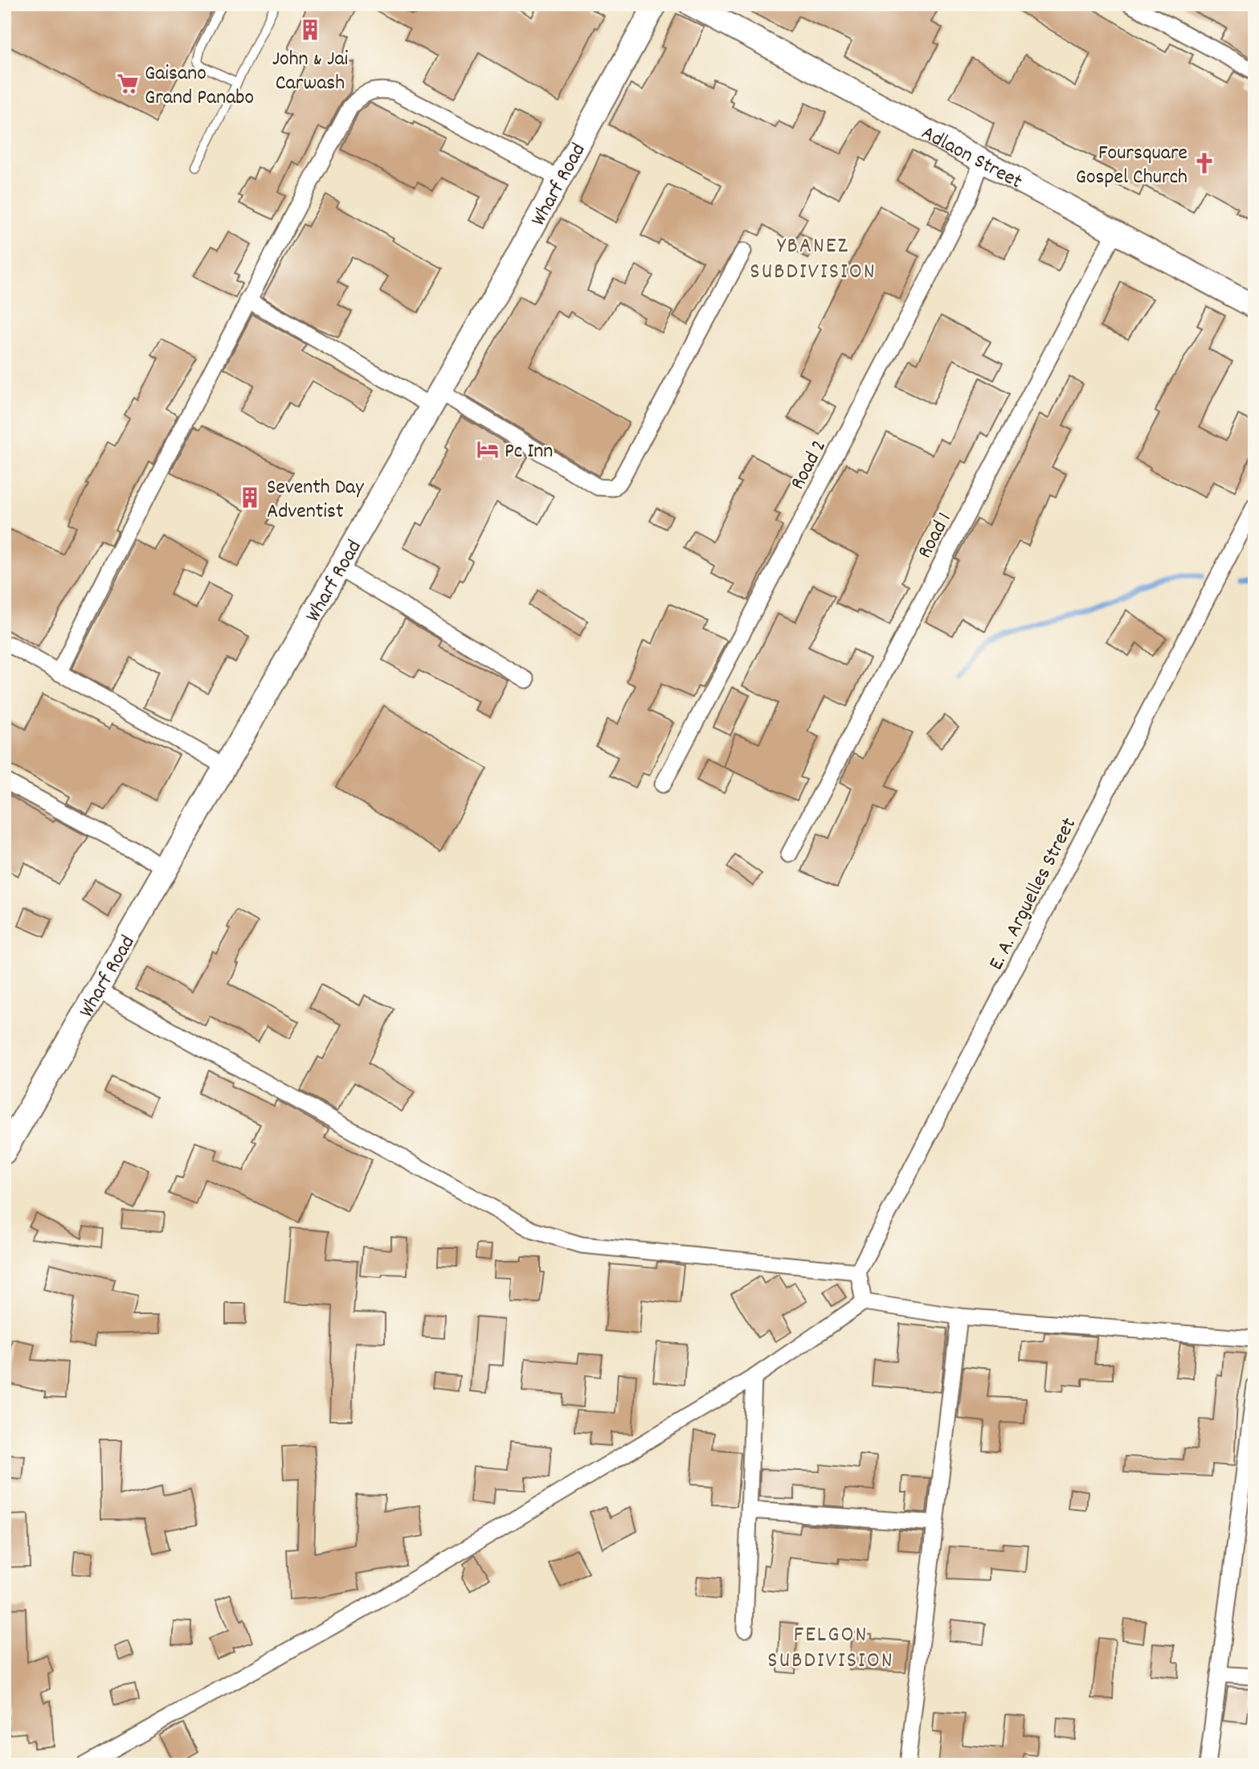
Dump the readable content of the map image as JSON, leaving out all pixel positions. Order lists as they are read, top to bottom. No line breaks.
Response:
{"streets":{"main road":["Adlaon Street","Wharf Road"],"street":["Road 2","Road 1","E. A. Arguelles Street"]},"crossings":[["Adlaon Street","Road 2"],["Adlaon Street","Road 1"]],"districts":["YBANEZ SUBDIVISION","FELGON SUBDIVISION"],"places":{"building":["John & Jai Carwash","Seventh Day Adventist"],"supermarket":["Gaisano Grand Panabo"],"church":["Foursquare Gospel Church"],"hotel":["Pc Inn"]}}
